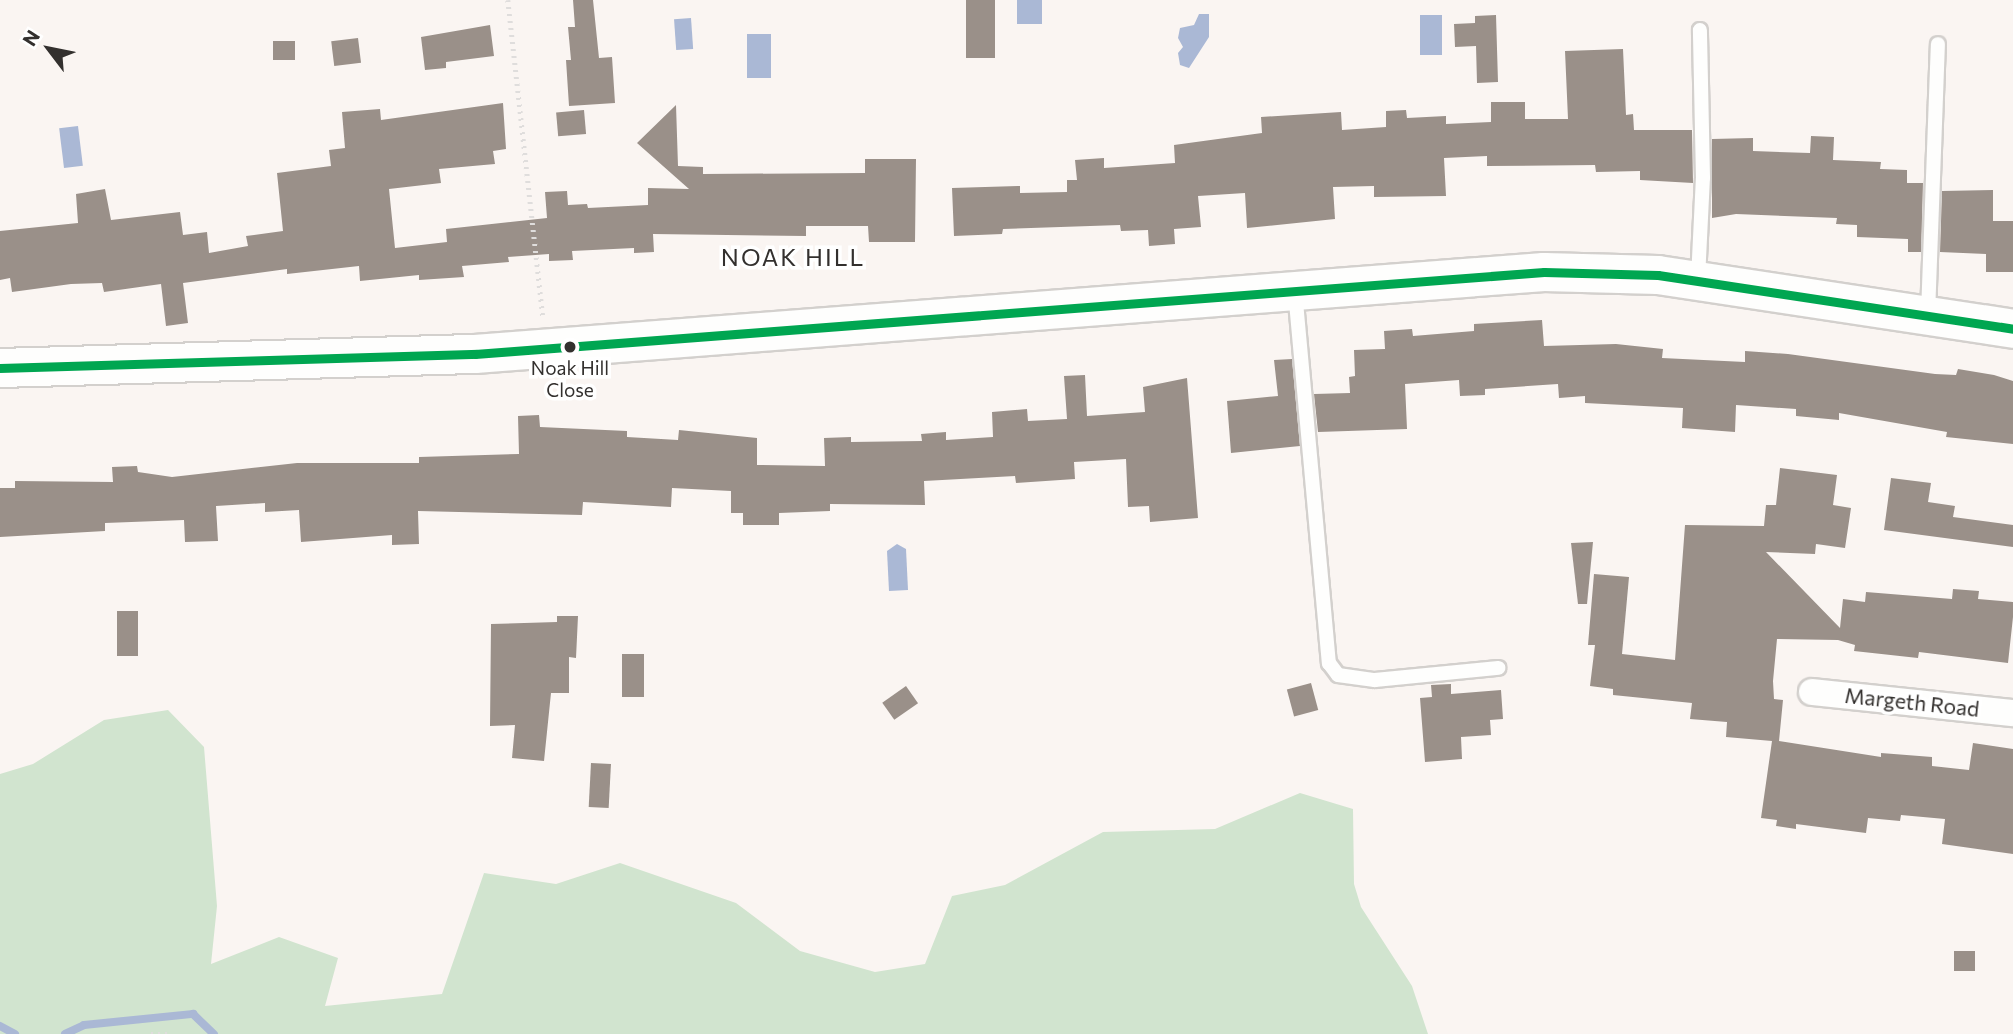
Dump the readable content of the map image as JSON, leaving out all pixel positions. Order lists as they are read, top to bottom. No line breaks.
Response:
{"streets":{"street":["Margeth Road"]},"districts":["NOAK HILL"],"places":["Noak Hill Close"],"north":"top left"}
